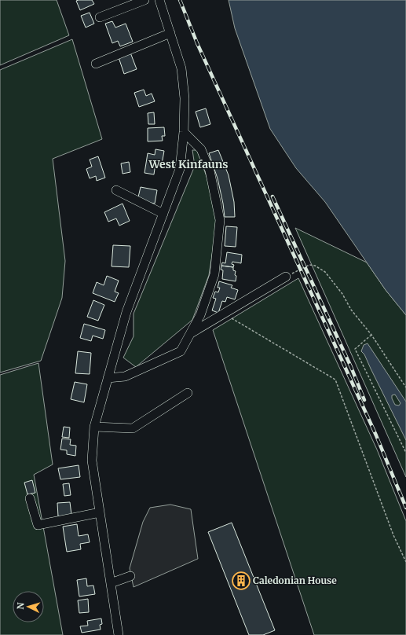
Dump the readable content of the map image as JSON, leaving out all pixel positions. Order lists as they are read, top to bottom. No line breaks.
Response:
{"districts":["West Kinfauns"],"places":{"building":["Caledonian House"]},"north":"left"}
